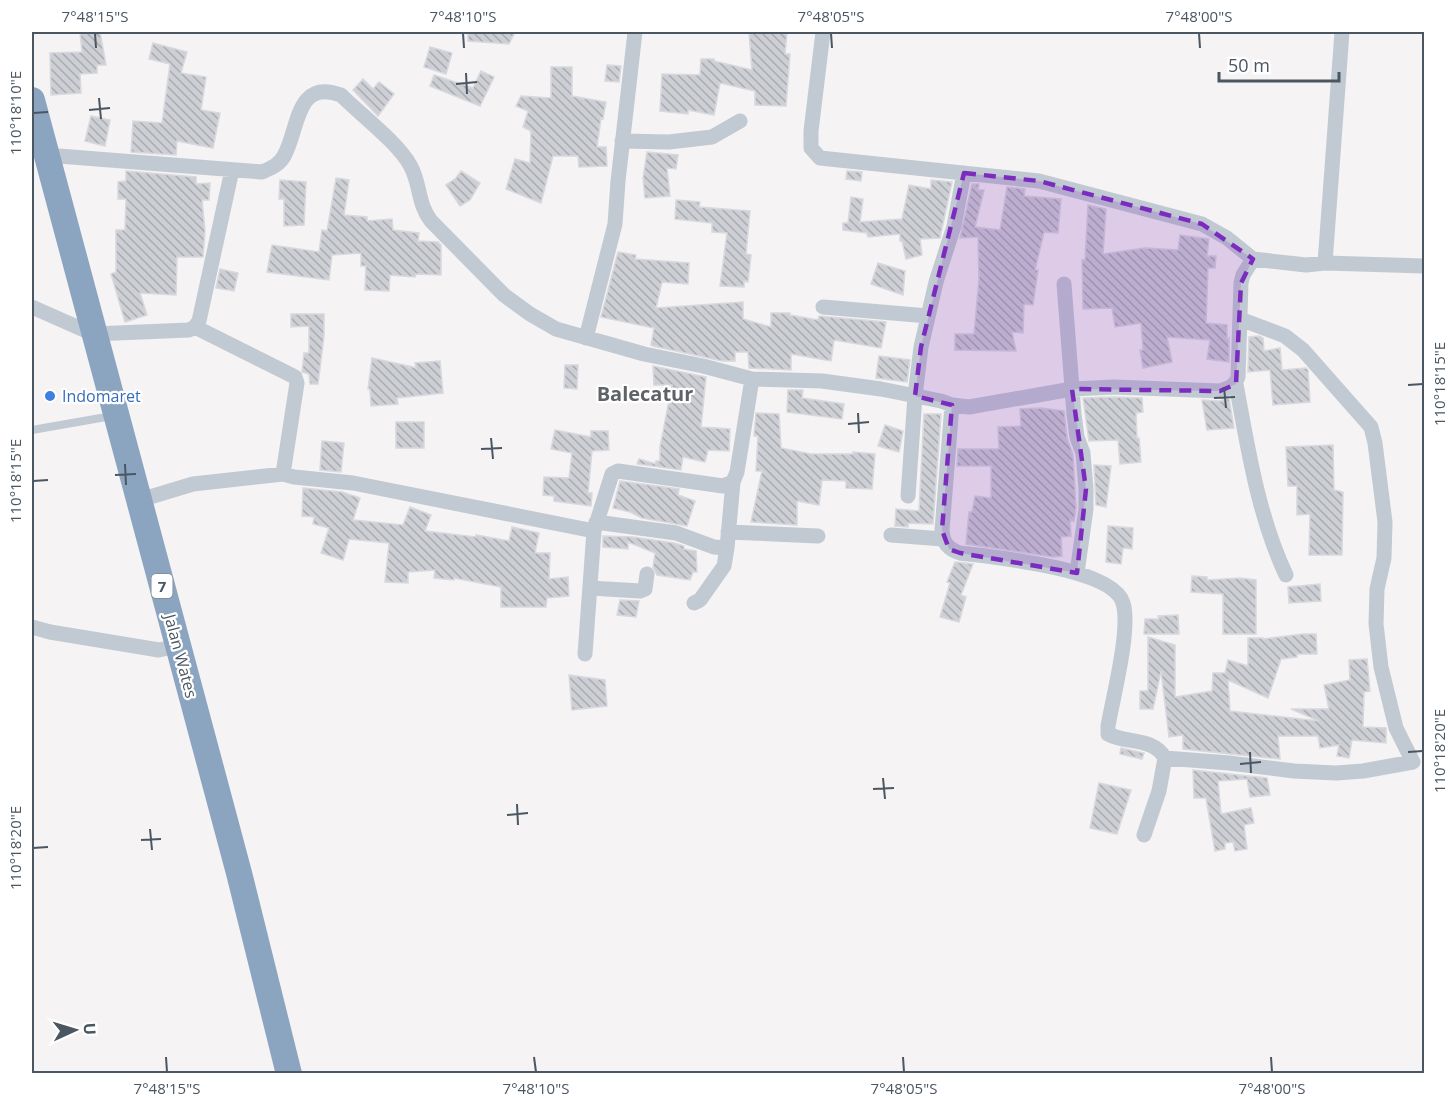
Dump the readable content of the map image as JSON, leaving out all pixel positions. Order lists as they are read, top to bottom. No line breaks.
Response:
{"streets":{"highway":["7","Jalan Wates"]},"districts":["Balecatur"],"places":["Indomaret"],"scale_bar":"50 m","north":"right","coordinates":["7°48'15\"S","7°48'10\"S","7°48'05\"S","7°48'00\"S","110°18'10\"E","110°18'15\"E","110°18'20\"E"]}
